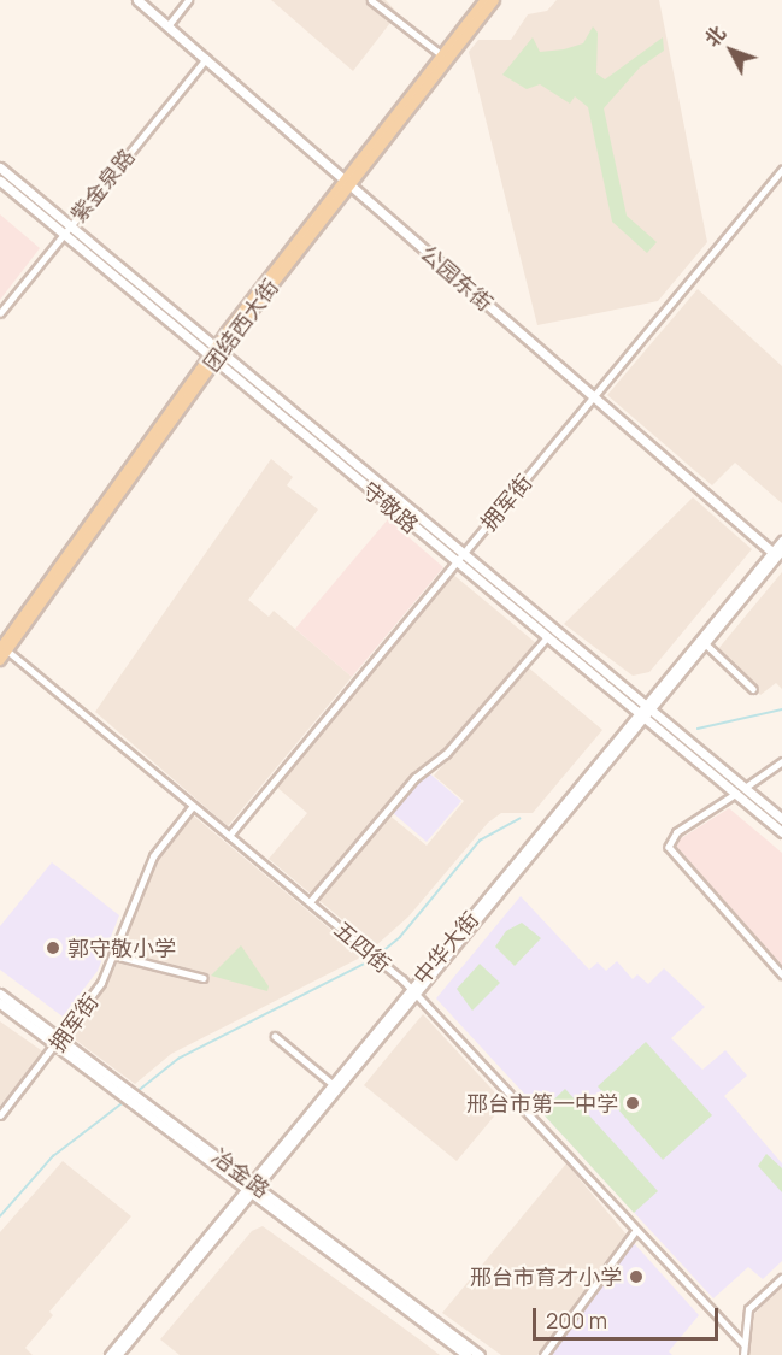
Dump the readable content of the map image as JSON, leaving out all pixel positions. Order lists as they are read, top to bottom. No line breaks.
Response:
{"streets":{"main road":["团结西大街"],"street":["紫金泉路","公园东街","拥军街","守敬路","五四街","中华大街","冶金路"]},"crossings":[["紫金泉路","公园东街"],["紫金泉路","守敬路"],["公园东街","团结西大街"],["公园东街","拥军街"],["公园东街","中华大街"],["团结西大街","守敬路"],["团结西大街","五四街"],["拥军街","守敬路"],["拥军街","五四街"],["拥军街","冶金路"],["守敬路","中华大街"],["五四街","中华大街"],["中华大街","冶金路"]],"places":["郭守敬小学","邢台市第一中学","邢台市育才小学"],"scale_bar":"200 m","north":"top left"}
